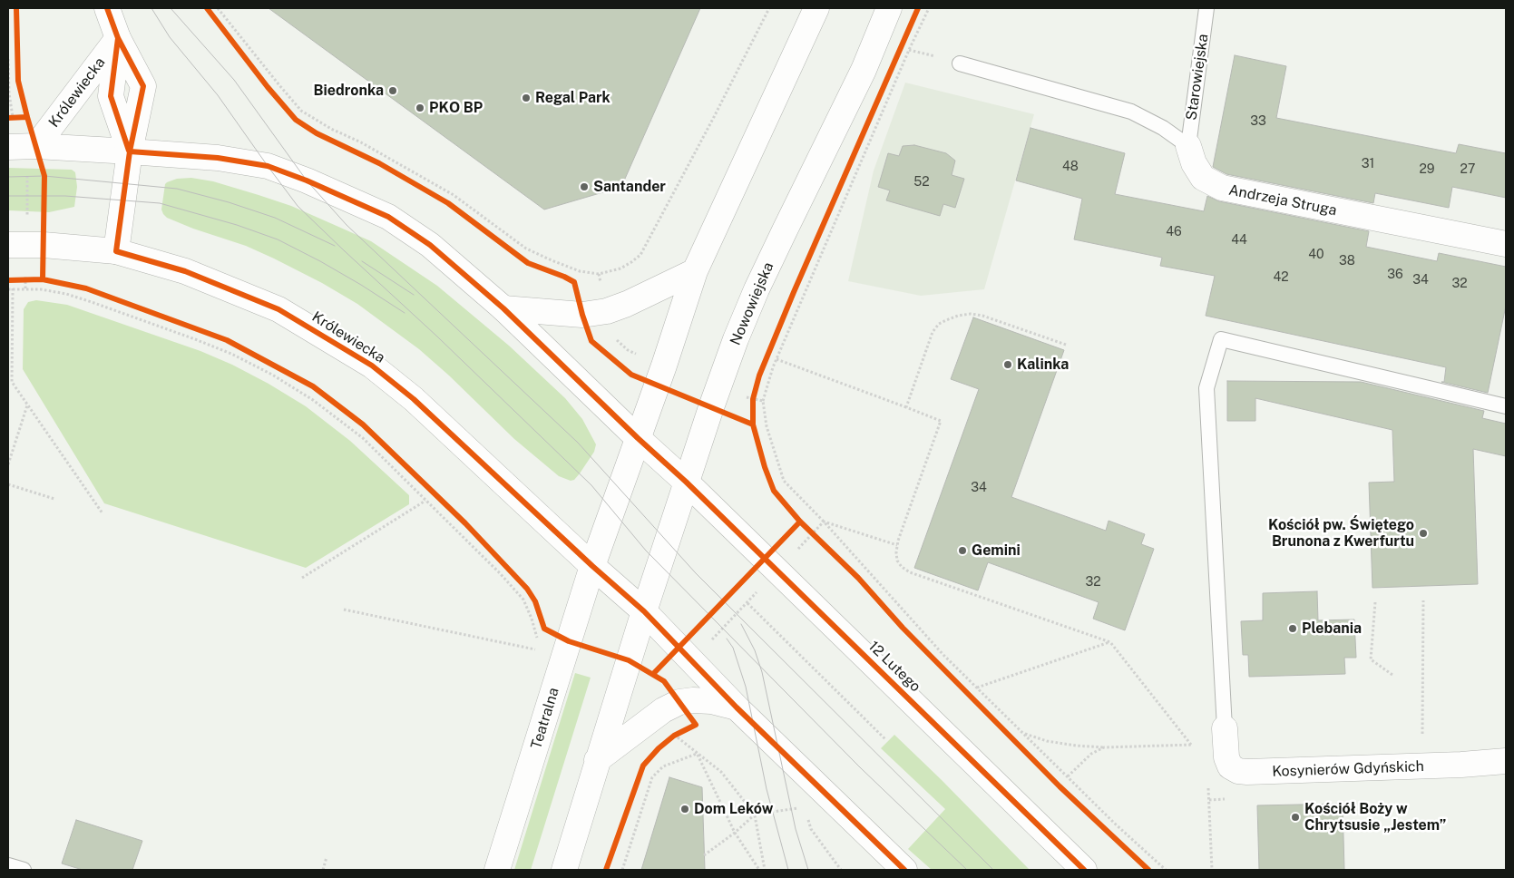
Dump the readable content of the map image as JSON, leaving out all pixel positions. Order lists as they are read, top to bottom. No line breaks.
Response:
{"streets":{"street":["Królewiecka","Andrzeja Struga","Nowowiejska","12 Lutego","Teatralna","Kosynierów Gdyńskich"],"lane":["Starowiejska"]},"crossings":[["Starowiejska","Andrzeja Struga"],["Królewiecka","Nowowiejska"],["Królewiecka","Teatralna"],["Nowowiejska","12 Lutego"]],"places":["Biedronka","Regal Park","PKO BP","Santander","Kalinka","Kościół pw. Świętego Brunona z Kwerfurtu","Gemini","Plebania","Dom Leków","Kościół Boży w Chrytsusie „Jestem”"],"house_numbers":["33","31","48","29","27","52","46","44","40","38","36","42","34","32","34","32"]}
